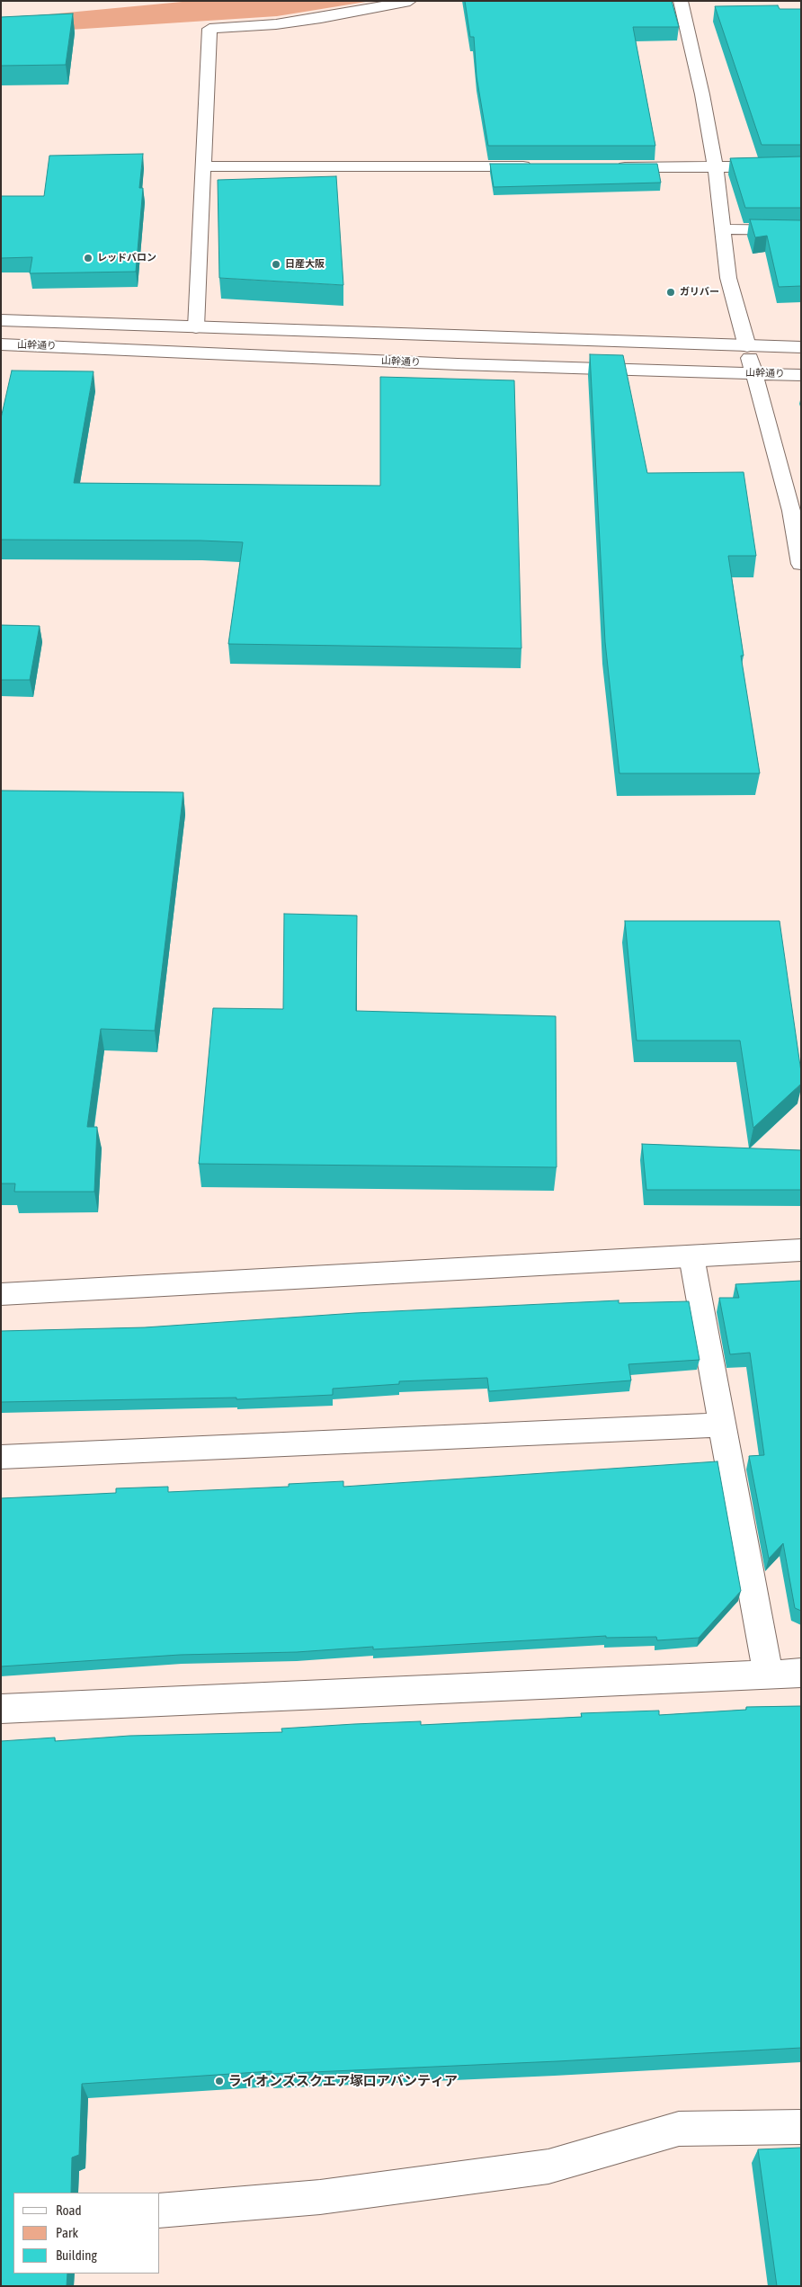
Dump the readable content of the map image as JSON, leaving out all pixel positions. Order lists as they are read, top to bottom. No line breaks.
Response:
{"streets":{"street":["山幹通り"]},"places":["レッドバロン","日産大阪","ガリバー","ライオンズスクエア塚口アバンティア"],"legend":["Road","Park","Building"]}
